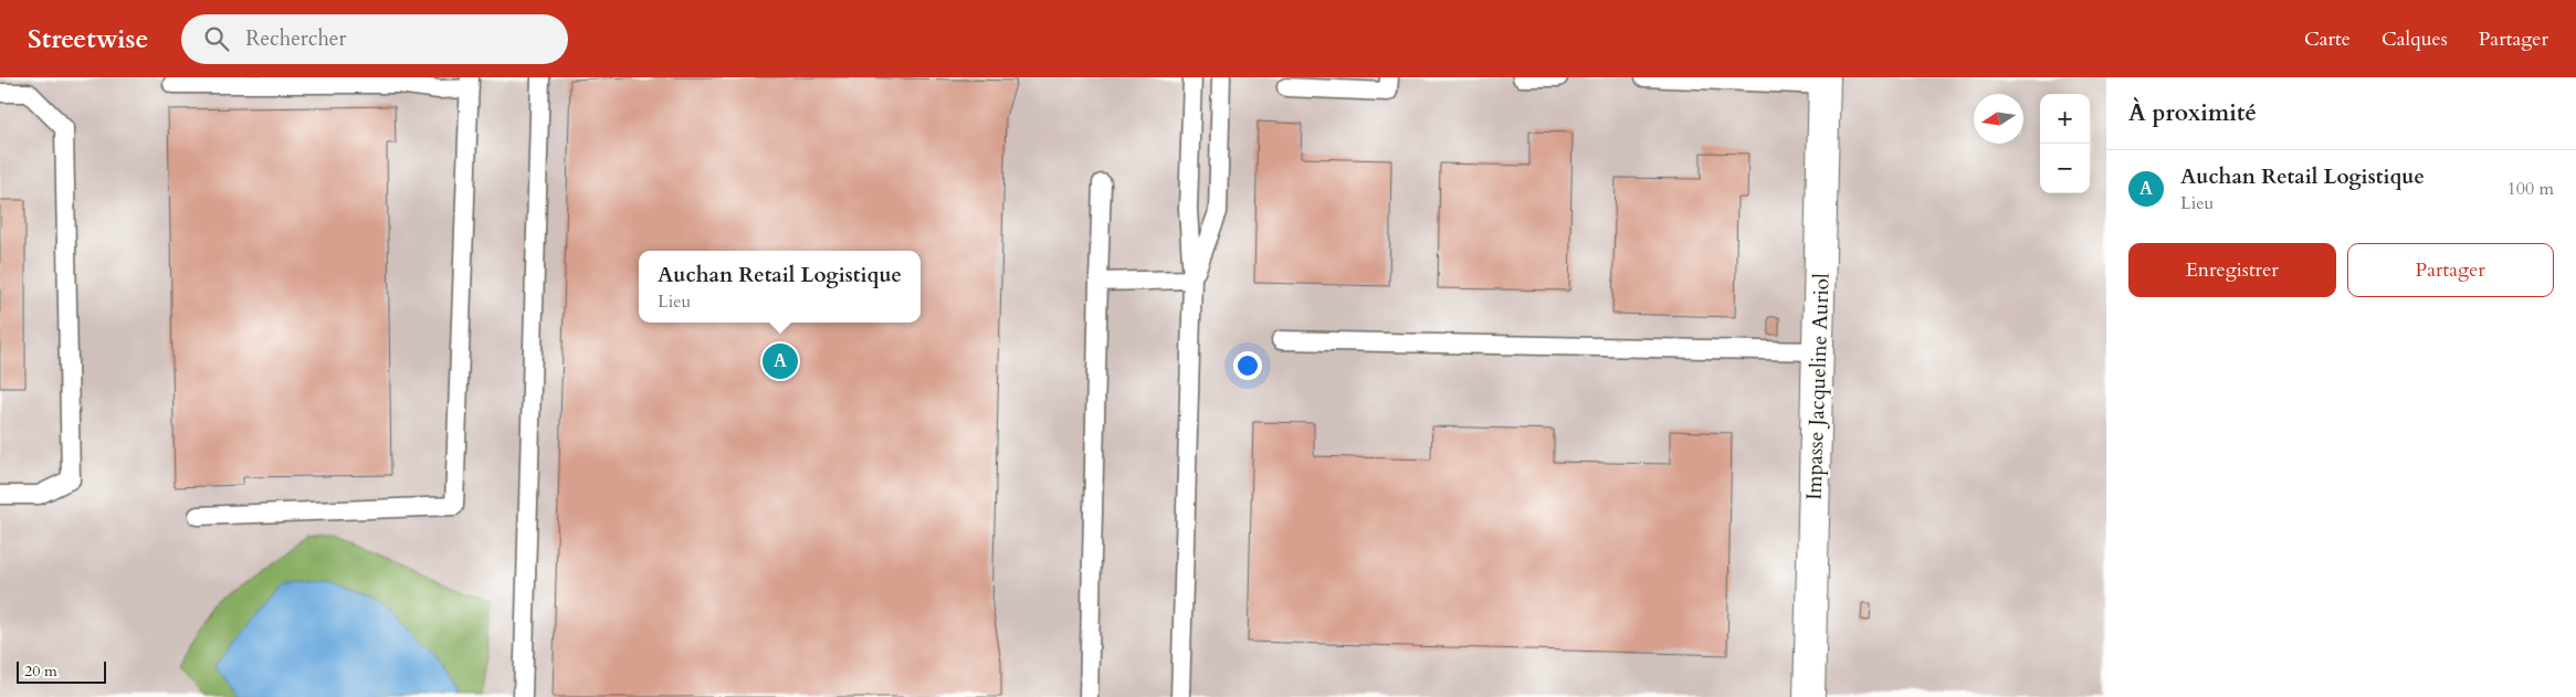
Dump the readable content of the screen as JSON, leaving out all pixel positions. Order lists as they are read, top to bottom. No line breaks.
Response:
{"streets":{"street":["Impasse Jacqueline Auriol"]},"scale_bar":"20 m","north":"left","page":{"header":"Streetwise","search":"Rechercher","nav":["Carte","Calques","Partager"],"heading":"À proximité","map_buttons":["+","−"],"list":[{"mark":"A","name":"Auchan Retail Logistique","note":"Lieu","value":"100 m"}],"buttons":["Enregistrer","Partager"],"popup":["Auchan Retail Logistique","Lieu"],"pins":"A","scale":"20 m"}}
